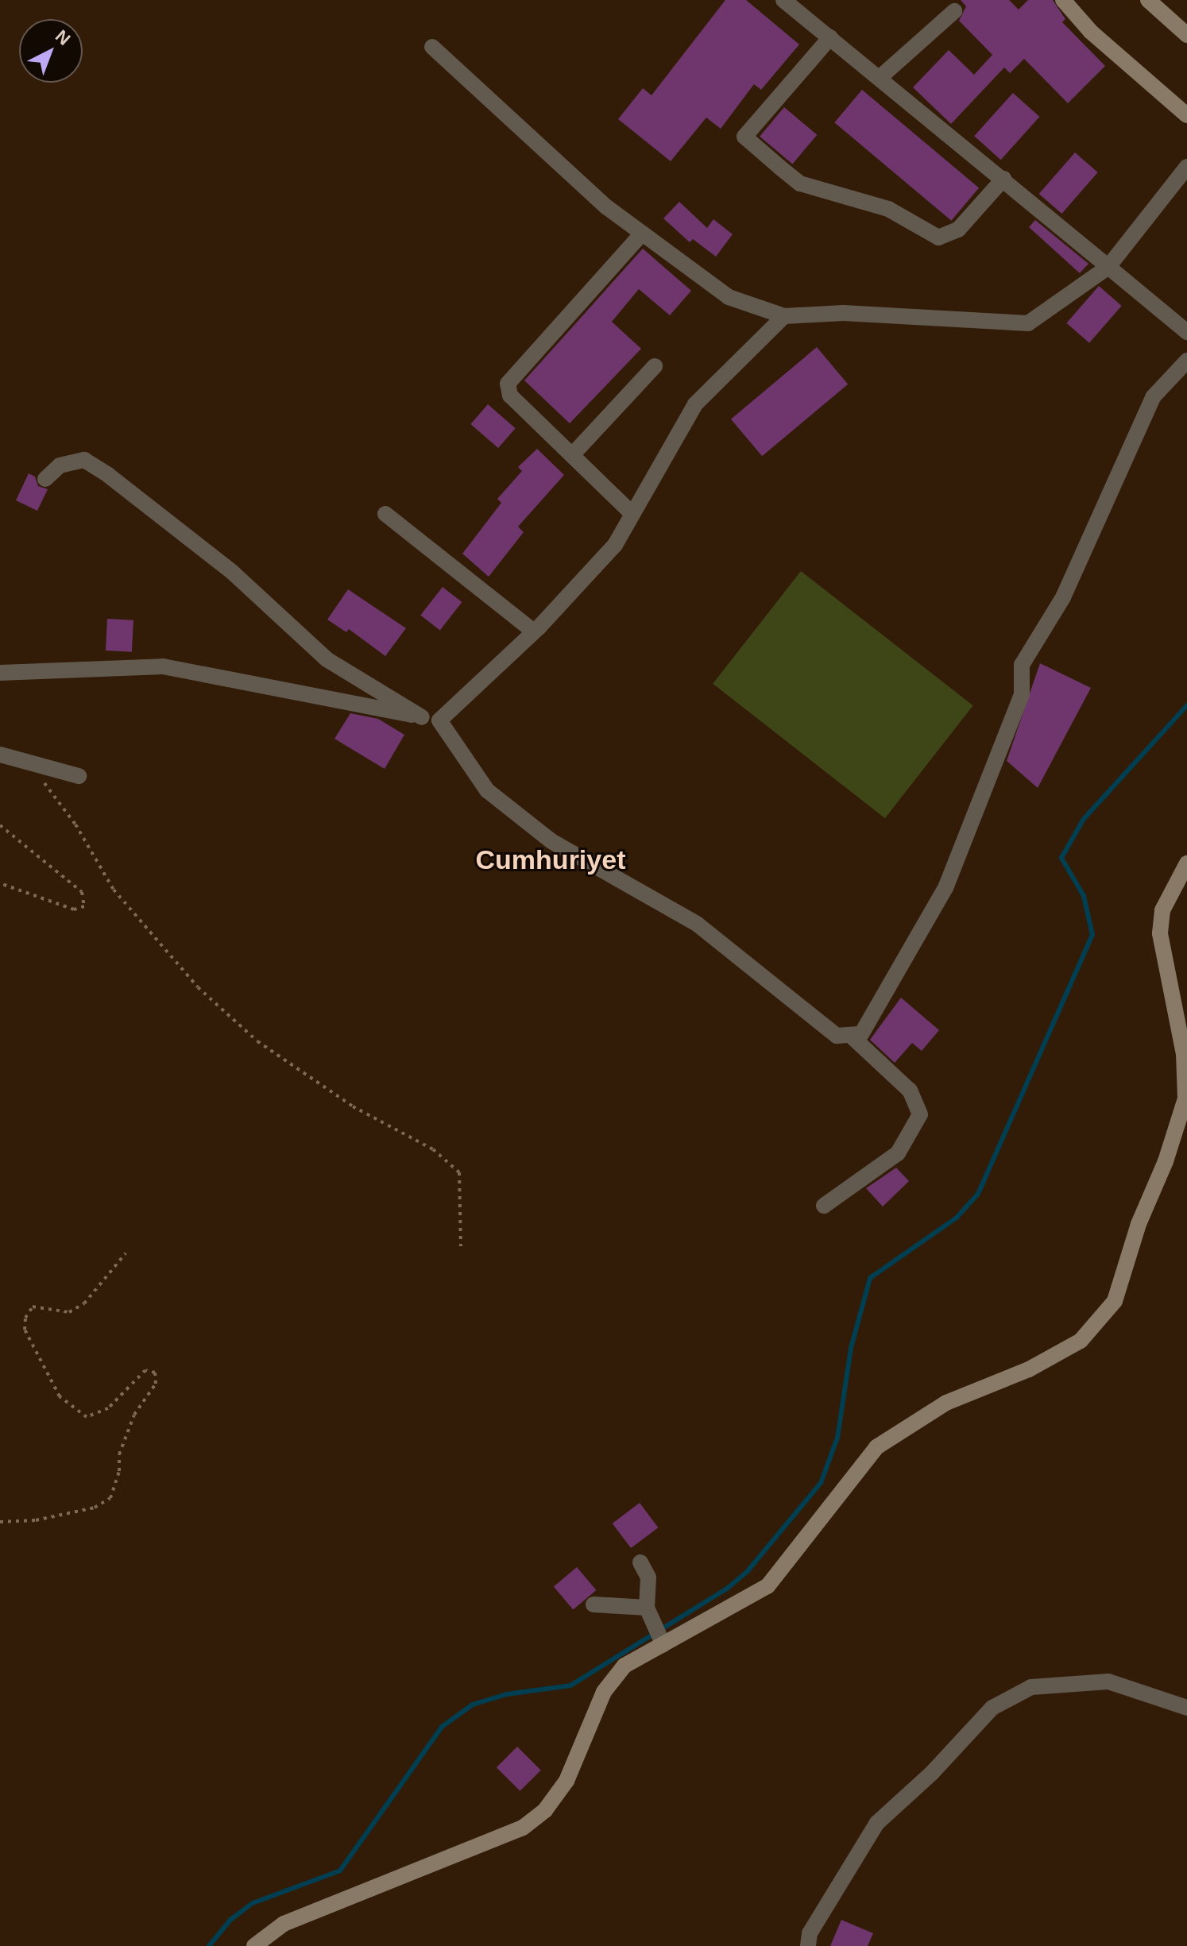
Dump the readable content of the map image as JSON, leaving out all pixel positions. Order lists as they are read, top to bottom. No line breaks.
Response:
{"districts":["Cumhuriyet"],"north":"top right"}
